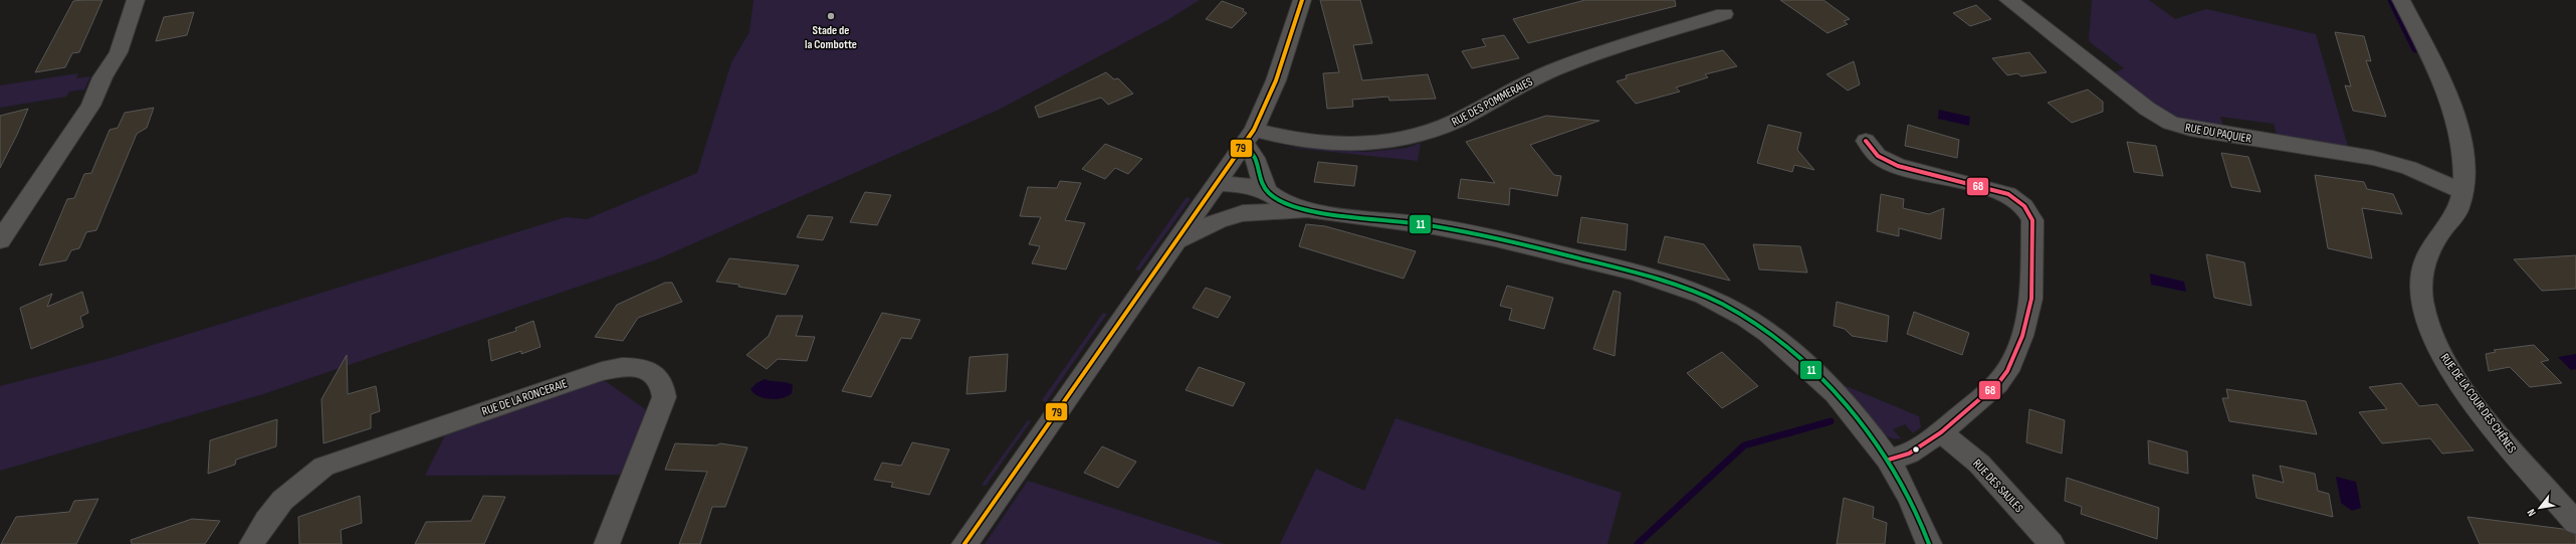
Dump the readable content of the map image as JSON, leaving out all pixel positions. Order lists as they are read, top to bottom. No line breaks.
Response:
{"streets":{"street":["RUE DES POMMERAIES","RUE DU PAQUIER","RUE DE LA RONCERAIE","RUE DE LA COUR DES CHÊNES","RUE DES SAULES"]},"crossings":[["RUE DU PAQUIER","RUE DE LA COUR DES CHÊNES"]],"places":["Stade de la Combotte"],"lines":["transit line 79","transit line 68","transit line 11"],"north":"bottom left"}
